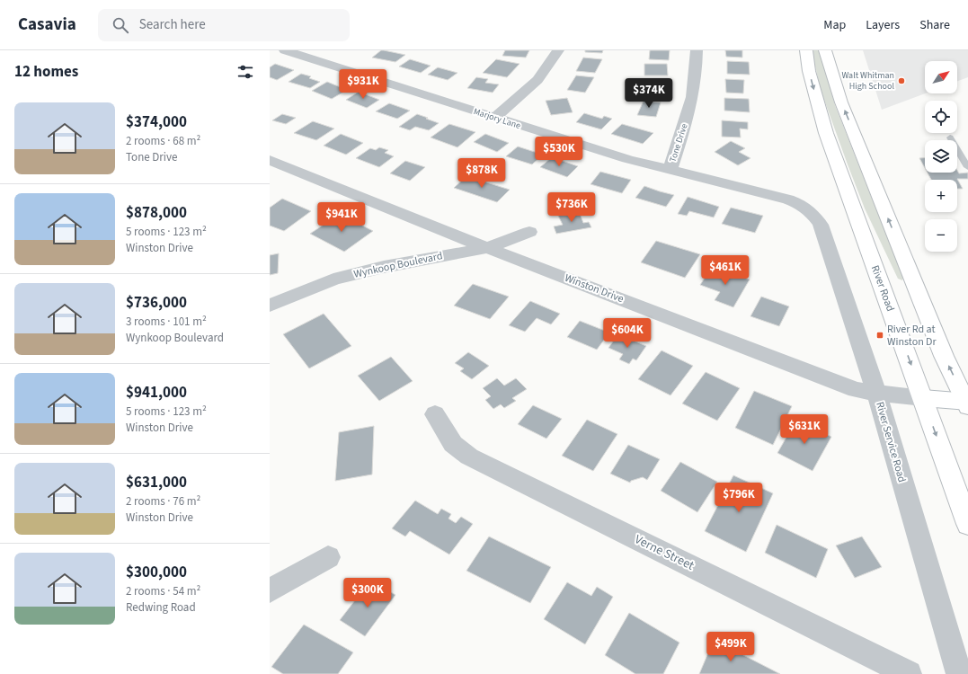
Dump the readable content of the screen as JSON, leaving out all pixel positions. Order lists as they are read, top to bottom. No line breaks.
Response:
{"streets":{"main road":["River Road"],"street":["Marjory Lane","Tone Drive","Wynkoop Boulevard","Winston Drive","River Service Road","Verne Street"]},"crossings":[["Marjory Lane","Tone Drive"],["Marjory Lane","River Service Road"],["Wynkoop Boulevard","Winston Drive"],["Winston Drive","River Road"],["Winston Drive","River Service Road"]],"places":{"other":["Walt Whitman High School"],"transit":["River Rd at Winston Dr"]},"north":"top right","page":{"header":"Casavia","search":"Search here","nav":["Map","Layers","Share"],"heading":"12 homes","map_buttons":["+","−"],"price":["$931K","$374K","$530K","$878K","$736K","$941K","$461K","$604K","$631K","$796K","$300K","$499K"],"list":[{"name":"$374,000","note":"2 rooms · 68 m² · Tone Drive"},{"name":"$878,000","note":"5 rooms · 123 m² · Winston Drive"},{"name":"$736,000","note":"3 rooms · 101 m² · Wynkoop Boulevard"},{"name":"$941,000","note":"5 rooms · 123 m² · Winston Drive"},{"name":"$631,000","note":"2 rooms · 76 m² · Winston Drive"},{"name":"$300,000","note":"2 rooms · 54 m² · Redwing Road"}]}}
